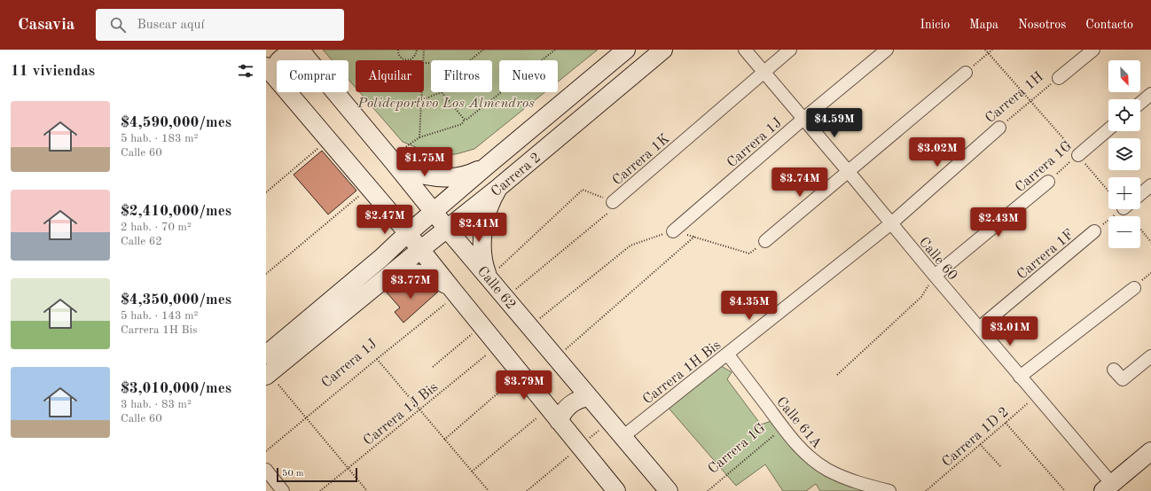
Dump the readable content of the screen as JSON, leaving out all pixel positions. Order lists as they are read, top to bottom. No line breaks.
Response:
{"streets":{"street":["Carrera 1H","Carrera 1J","Carrera 1K","Carrera 1G","Carrera 2","Carrera 1F","Calle 60","Calle 62","Carrera 1H Bis","Calle 61A"],"path":["Carrera 1J Bis","Carrera 1D 2"]},"crossings":[["Carrera 1H","Calle 60"],["Carrera 1H","Carrera 1H Bis"],["Carrera 1J","Calle 60"],["Carrera 1K","Calle 60"],["Carrera 1G","Calle 60"],["Carrera 1G","Calle 61A"],["Carrera 2","Calle 62"],["Carrera 1F","Calle 60"],["Calle 60","Carrera 1H Bis"],["Calle 60","Carrera 1D 2"],["Calle 62","Carrera 1H Bis"],["Carrera 1H Bis","Calle 61A"]],"parks":["Polideportivo Los Almendros"],"scale_bar":"50 m","north":"bottom right","page":{"header":"Casavia","search":"Buscar aquí","nav":["Inicio","Mapa","Nosotros","Contacto"],"heading":"11 viviendas","map_buttons":["+","−"],"chip":["Comprar","Alquilar","Filtros","Nuevo"],"list":[{"name":"$4,590,000/mes","note":"5 hab. · 183 m² · Calle 60"},{"name":"$2,410,000/mes","note":"2 hab. · 70 m² · Calle 62"},{"name":"$4,350,000/mes","note":"5 hab. · 143 m² · Carrera 1H Bis"},{"name":"$3,010,000/mes","note":"3 hab. · 83 m² · Calle 60"}],"price":["$4.59M","$3.02M","$1.75M","$3.74M","$2.47M","$2.43M","$2.41M","$3.77M","$4.35M","$3.01M","$3.79M"],"scale":"50 m"}}
